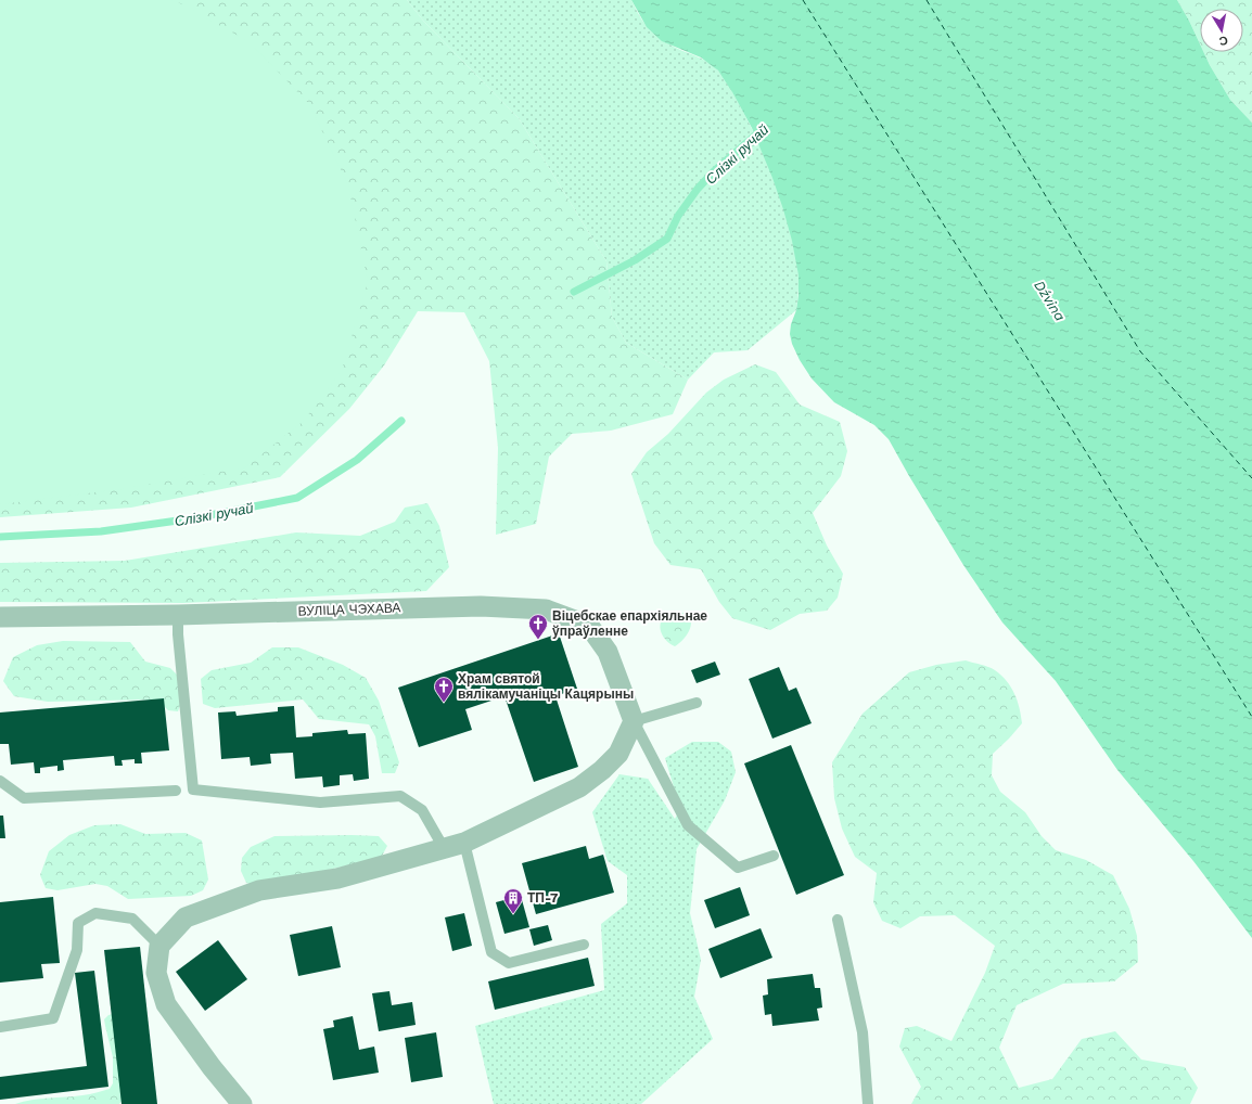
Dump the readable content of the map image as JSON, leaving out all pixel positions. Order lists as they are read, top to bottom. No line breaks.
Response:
{"streets":{"street":["ВУЛІЦА ЧЭХАВА"]},"water":["Слізкі ручай","Dźvina"],"places":{"church":["Віцебскае епархіяльнае ўпраўленне","Храм святой вялікамучаніцы Кацярыны"],"building":["ТП-7"]},"north":"bottom"}
